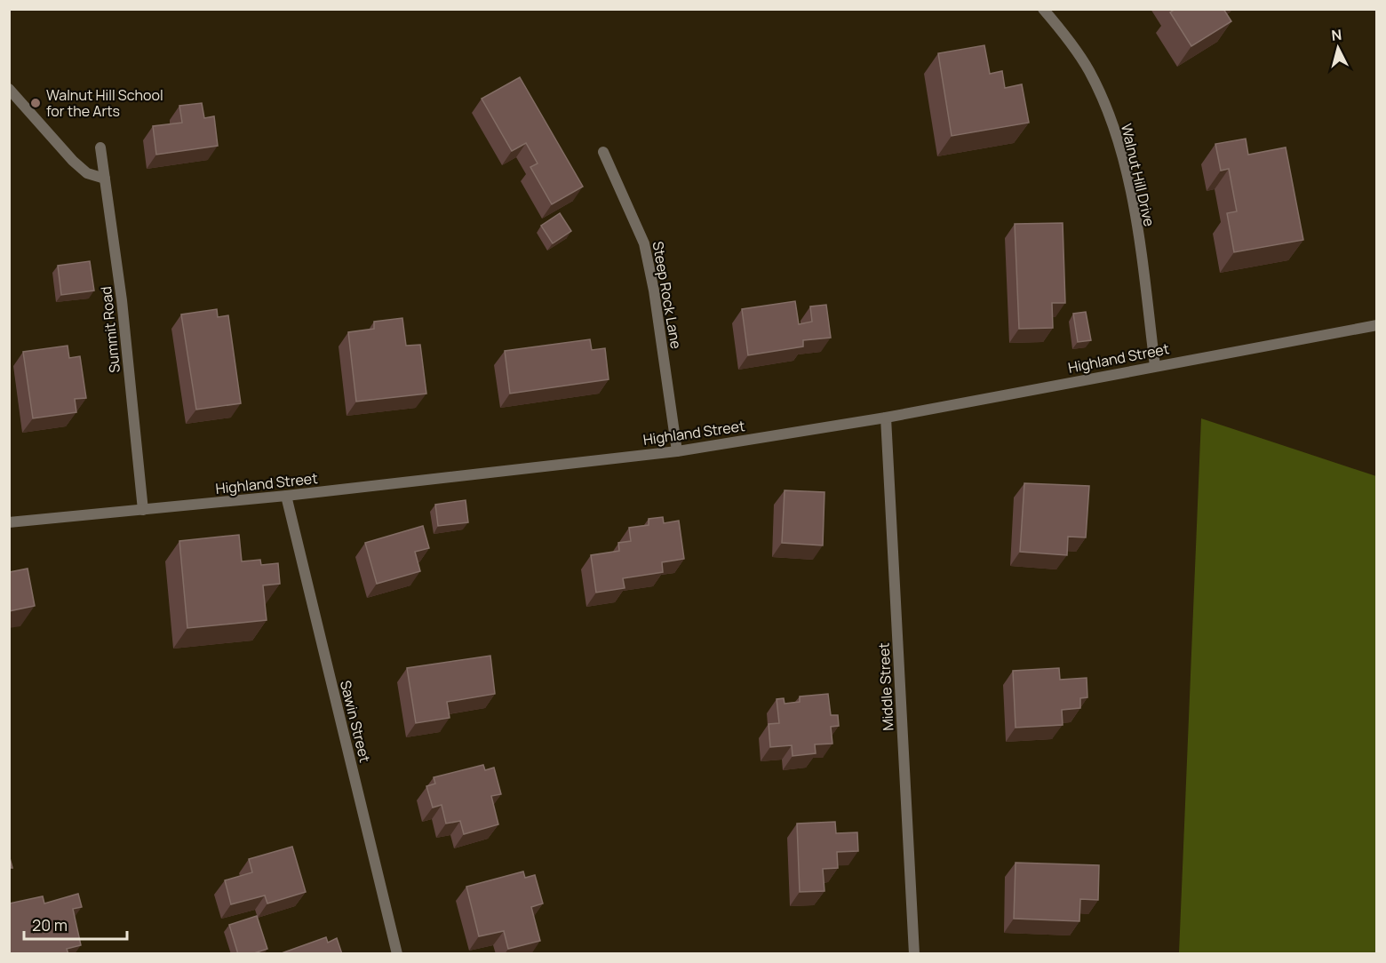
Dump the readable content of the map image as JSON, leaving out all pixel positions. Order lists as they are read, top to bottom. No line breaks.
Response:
{"streets":{"street":["Walnut Hill Drive","Steep Rock Lane","Summit Road","Highland Street","Middle Street","Sawin Street"]},"crossings":[["Walnut Hill Drive","Highland Street"],["Steep Rock Lane","Highland Street"],["Summit Road","Highland Street"],["Highland Street","Middle Street"],["Highland Street","Sawin Street"]],"places":["Walnut Hill School for the Arts"],"scale_bar":"20 m","north":"top"}
